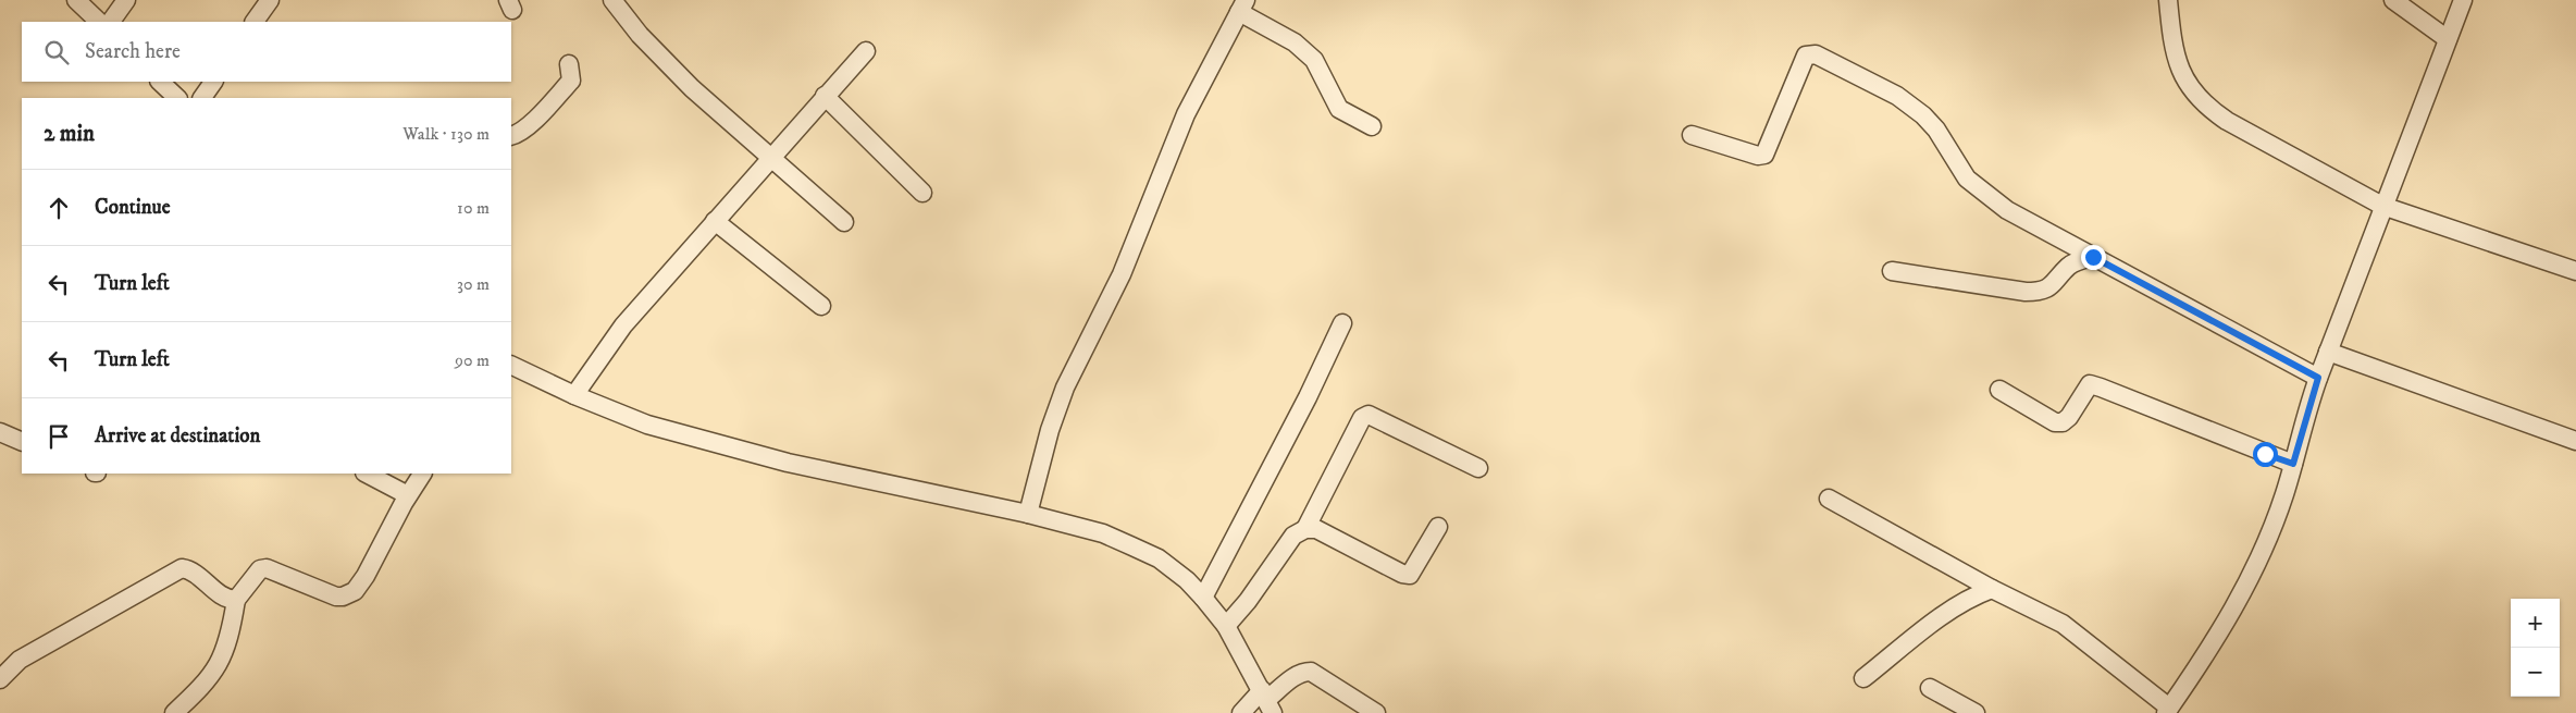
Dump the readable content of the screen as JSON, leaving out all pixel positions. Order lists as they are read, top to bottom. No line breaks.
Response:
{"page":{"search":"Search here","heading":["2 min","Walk · 130 m"],"list":[["Continue","10 m"],["Turn left","30 m"],["Turn left","90 m"],"Arrive at destination"],"map_buttons":["+","−"]}}
